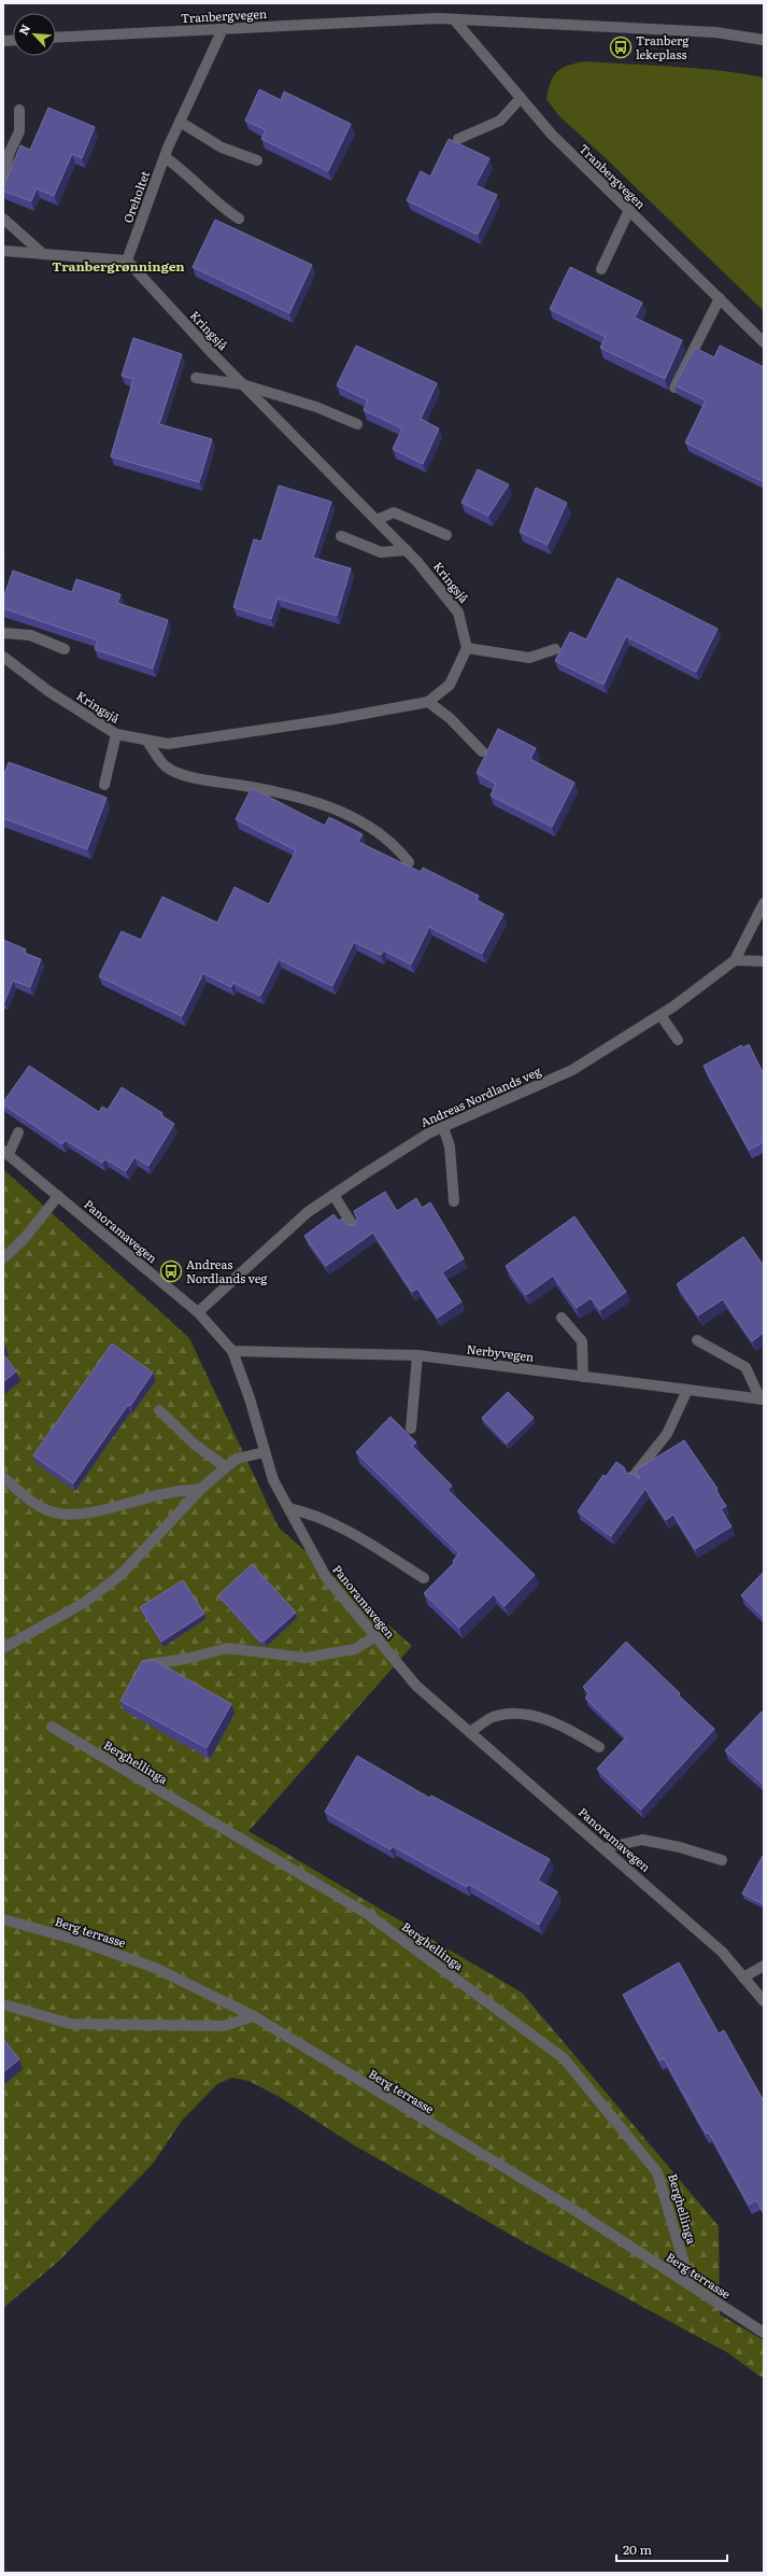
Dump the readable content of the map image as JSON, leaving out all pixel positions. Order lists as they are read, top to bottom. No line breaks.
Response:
{"streets":{"street":["Tranbergvegen","Oreholtet","Kringsjå","Andreas Nordlands veg","Panoramavegen","Nerbyvegen","Berghellinga","Berg terrasse"]},"crossings":[["Tranbergvegen","Oreholtet"],["Oreholtet","Kringsjå"],["Andreas Nordlands veg","Panoramavegen"],["Panoramavegen","Nerbyvegen"],["Berghellinga","Berg terrasse"]],"districts":["Tranbergrønningen"],"places":{"bus stop":["Tranberg lekeplass","Andreas Nordlands veg"]},"scale_bar":"20 m","north":"top left"}
